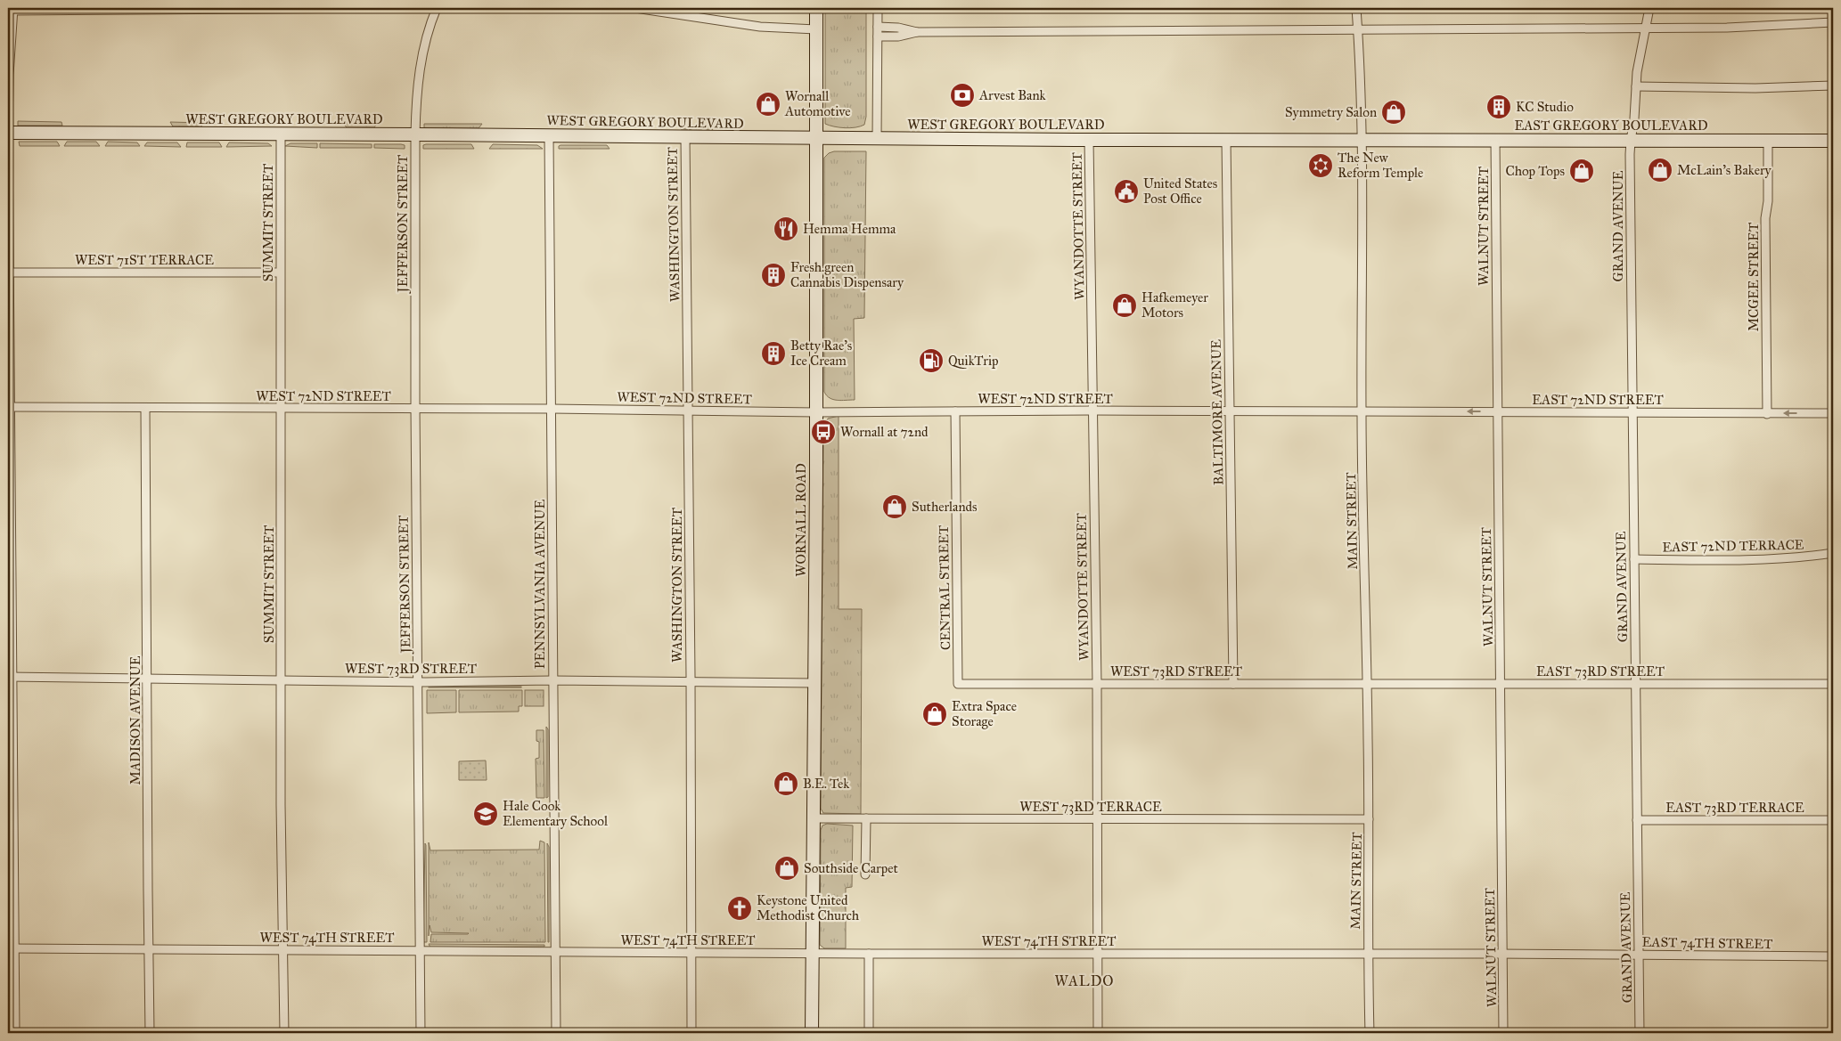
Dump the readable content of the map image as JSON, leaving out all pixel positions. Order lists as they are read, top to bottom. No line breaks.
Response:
{"streets":{"main road":["WEST GREGORY BOULEVARD","EAST GREGORY BOULEVARD","WORNALL ROAD"],"street":["SUMMIT STREET","JEFFERSON STREET","WASHINGTON STREET","WYANDOTTE STREET","WALNUT STREET","GRAND AVENUE","WEST 71ST TERRACE","MCGEE STREET","WEST 72ND STREET","EAST 72ND STREET","BALTIMORE AVENUE","MAIN STREET","EAST 72ND TERRACE","PENNSYLVANIA AVENUE","CENTRAL STREET","WEST 73RD STREET","EAST 73RD STREET","MADISON AVENUE","WEST 73RD TERRACE","EAST 73RD TERRACE","WEST 74TH STREET","EAST 74TH STREET"]},"crossings":[["WEST GREGORY BOULEVARD","EAST GREGORY BOULEVARD"],["WEST GREGORY BOULEVARD","SUMMIT STREET"],["WEST GREGORY BOULEVARD","JEFFERSON STREET"],["WEST GREGORY BOULEVARD","WASHINGTON STREET"],["WEST GREGORY BOULEVARD","WYANDOTTE STREET"],["WEST GREGORY BOULEVARD","BALTIMORE AVENUE"],["WEST GREGORY BOULEVARD","WORNALL ROAD"],["WEST GREGORY BOULEVARD","MAIN STREET"],["WEST GREGORY BOULEVARD","PENNSYLVANIA AVENUE"],["EAST GREGORY BOULEVARD","WALNUT STREET"],["EAST GREGORY BOULEVARD","GRAND AVENUE"],["EAST GREGORY BOULEVARD","MCGEE STREET"],["EAST GREGORY BOULEVARD","MAIN STREET"],["SUMMIT STREET","WEST 71ST TERRACE"],["SUMMIT STREET","WEST 72ND STREET"],["SUMMIT STREET","WEST 73RD STREET"],["SUMMIT STREET","WEST 74TH STREET"],["JEFFERSON STREET","WEST 72ND STREET"],["JEFFERSON STREET","WEST 73RD STREET"],["JEFFERSON STREET","WEST 74TH STREET"],["WASHINGTON STREET","WEST 72ND STREET"],["WASHINGTON STREET","WEST 73RD STREET"],["WASHINGTON STREET","WEST 74TH STREET"],["WYANDOTTE STREET","WEST 72ND STREET"],["WYANDOTTE STREET","WEST 73RD STREET"],["WYANDOTTE STREET","WEST 73RD TERRACE"],["WYANDOTTE STREET","WEST 74TH STREET"],["WALNUT STREET","EAST 72ND STREET"],["WALNUT STREET","EAST 73RD STREET"],["WALNUT STREET","EAST 74TH STREET"],["GRAND AVENUE","EAST 72ND STREET"],["GRAND AVENUE","EAST 72ND TERRACE"],["GRAND AVENUE","EAST 73RD STREET"],["GRAND AVENUE","EAST 73RD TERRACE"],["GRAND AVENUE","EAST 74TH STREET"],["MCGEE STREET","EAST 72ND STREET"],["WEST 72ND STREET","EAST 72ND STREET"],["WEST 72ND STREET","BALTIMORE AVENUE"],["WEST 72ND STREET","WORNALL ROAD"],["WEST 72ND STREET","MAIN STREET"],["WEST 72ND STREET","PENNSYLVANIA AVENUE"],["WEST 72ND STREET","CENTRAL STREET"],["WEST 72ND STREET","MADISON AVENUE"],["EAST 72ND STREET","MAIN STREET"],["BALTIMORE AVENUE","WEST 73RD STREET"],["WORNALL ROAD","WEST 73RD STREET"],["WORNALL ROAD","WEST 73RD TERRACE"],["WORNALL ROAD","WEST 74TH STREET"],["MAIN STREET","WEST 73RD STREET"],["MAIN STREET","EAST 73RD STREET"],["MAIN STREET","WEST 73RD TERRACE"],["MAIN STREET","WEST 74TH STREET"],["MAIN STREET","EAST 74TH STREET"],["PENNSYLVANIA AVENUE","WEST 73RD STREET"],["PENNSYLVANIA AVENUE","WEST 74TH STREET"],["CENTRAL STREET","WEST 73RD STREET"],["WEST 73RD STREET","EAST 73RD STREET"],["WEST 73RD STREET","MADISON AVENUE"],["MADISON AVENUE","WEST 74TH STREET"],["WEST 74TH STREET","EAST 74TH STREET"]],"one_way":["EAST 72ND STREET"],"districts":["WALDO"],"places":{"bank":["Arvest Bank"],"shop":["Wornall Automotive","Symmetry Salon","McLain's Bakery","Chop Tops","Hafkemeyer Motors","Sutherlands","Extra Space Storage","B.E. Tek","Southside Carpet"],"building":["KC Studio","Fresh.green Cannabis Dispensary","Betty Rae's Ice Cream"],"synagogue":["The New Reform Temple"],"public building":["United States Post Office"],"restaurant":["Hemma Hemma"],"fuel station":["QuikTrip"],"bus stop":["Wornall at 72nd"],"school or university":["Hale Cook Elementary School"],"church":["Keystone United Methodist Church"]}}
